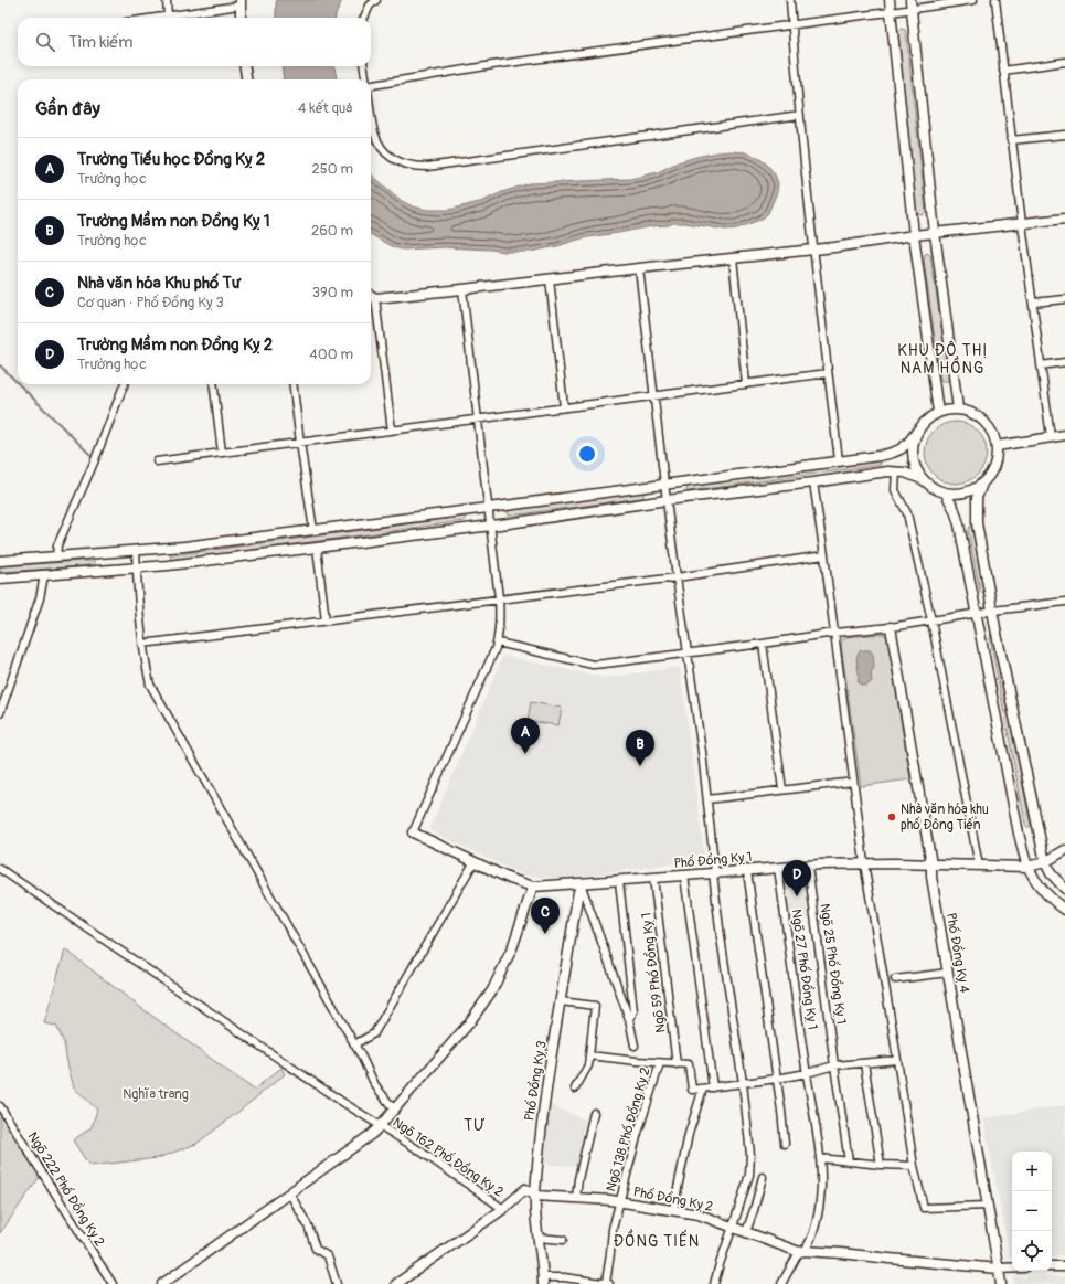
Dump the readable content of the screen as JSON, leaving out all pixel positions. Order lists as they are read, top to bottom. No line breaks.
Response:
{"streets":{"main road":["Phố Đồng Kỵ 1","Phố Đồng Kỵ 4","Phố Đồng Kỵ 3","Phố Đồng Kỵ 2"],"street":["Ngõ 25 Phố Đồng Kỵ 1","Ngõ 27 Phố Đồng Kỵ 1","Ngõ 59 Phố Đồng Kỵ 1","Ngõ 138 Phố Đồng Kỵ 2","Ngõ 162 Phố Đồng Kỵ 2","Ngõ 222 Phố Đồng Kỵ 2"]},"crossings":[["Phố Đồng Kỵ 1","Phố Đồng Kỵ 4"],["Phố Đồng Kỵ 1","Ngõ 25 Phố Đồng Kỵ 1"],["Phố Đồng Kỵ 1","Ngõ 27 Phố Đồng Kỵ 1"],["Phố Đồng Kỵ 1","Ngõ 59 Phố Đồng Kỵ 1"],["Phố Đồng Kỵ 1","Phố Đồng Kỵ 3"],["Phố Đồng Kỵ 4","Phố Đồng Kỵ 2"],["Ngõ 27 Phố Đồng Kỵ 1","Phố Đồng Kỵ 2"],["Phố Đồng Kỵ 3","Phố Đồng Kỵ 2"],["Ngõ 138 Phố Đồng Kỵ 2","Phố Đồng Kỵ 2"],["Ngõ 162 Phố Đồng Kỵ 2","Phố Đồng Kỵ 2"]],"districts":["KHU ĐÔ THỊ NAM HỒNG","TƯ","ĐỒNG TIẾN"],"parks":["Nghĩa trang"],"places":["Nhà văn hóa khu phố Đông Tiến"],"page":{"search":"Tìm kiếm","heading":["Gần đây","4 kết quả"],"list":[{"mark":"A","name":"Trường Tiểu học Đồng Kỵ 2","note":"Trường học","value":"250 m"},{"mark":"B","name":"Trường Mầm non Đồng Kỵ 1","note":"Trường học","value":"260 m"},{"mark":"C","name":"Nhà văn hóa Khu phố Tư","note":"Cơ quan · Phố Đồng Kỵ 3","value":"390 m"},{"mark":"D","name":"Trường Mầm non Đồng Kỵ 2","note":"Trường học","value":"400 m"}],"pins":["A","B","D","C"],"map_buttons":["+","−"]}}
